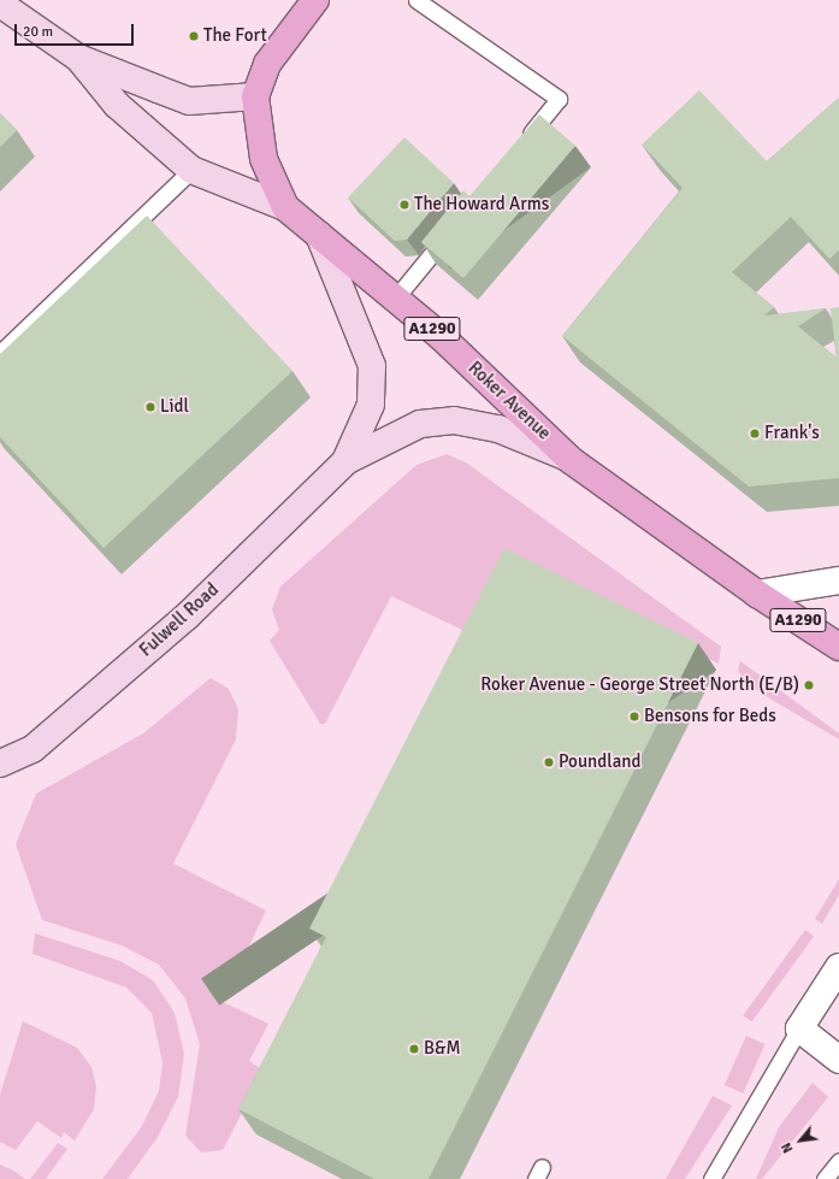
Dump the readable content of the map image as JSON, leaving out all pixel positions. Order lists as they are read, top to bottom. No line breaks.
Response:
{"streets":{"main road":["A1290","Roker Avenue"],"street":["Fulwell Road"]},"crossings":[["A1290","Roker Avenue"],["Roker Avenue","Fulwell Road"]],"places":["The Fort","The Howard Arms","Lidl","Frank's","Roker Avenue - George Street North (E/B)","Bensons for Beds","Poundland","B&M"],"scale_bar":"20 m","north":"bottom left"}
